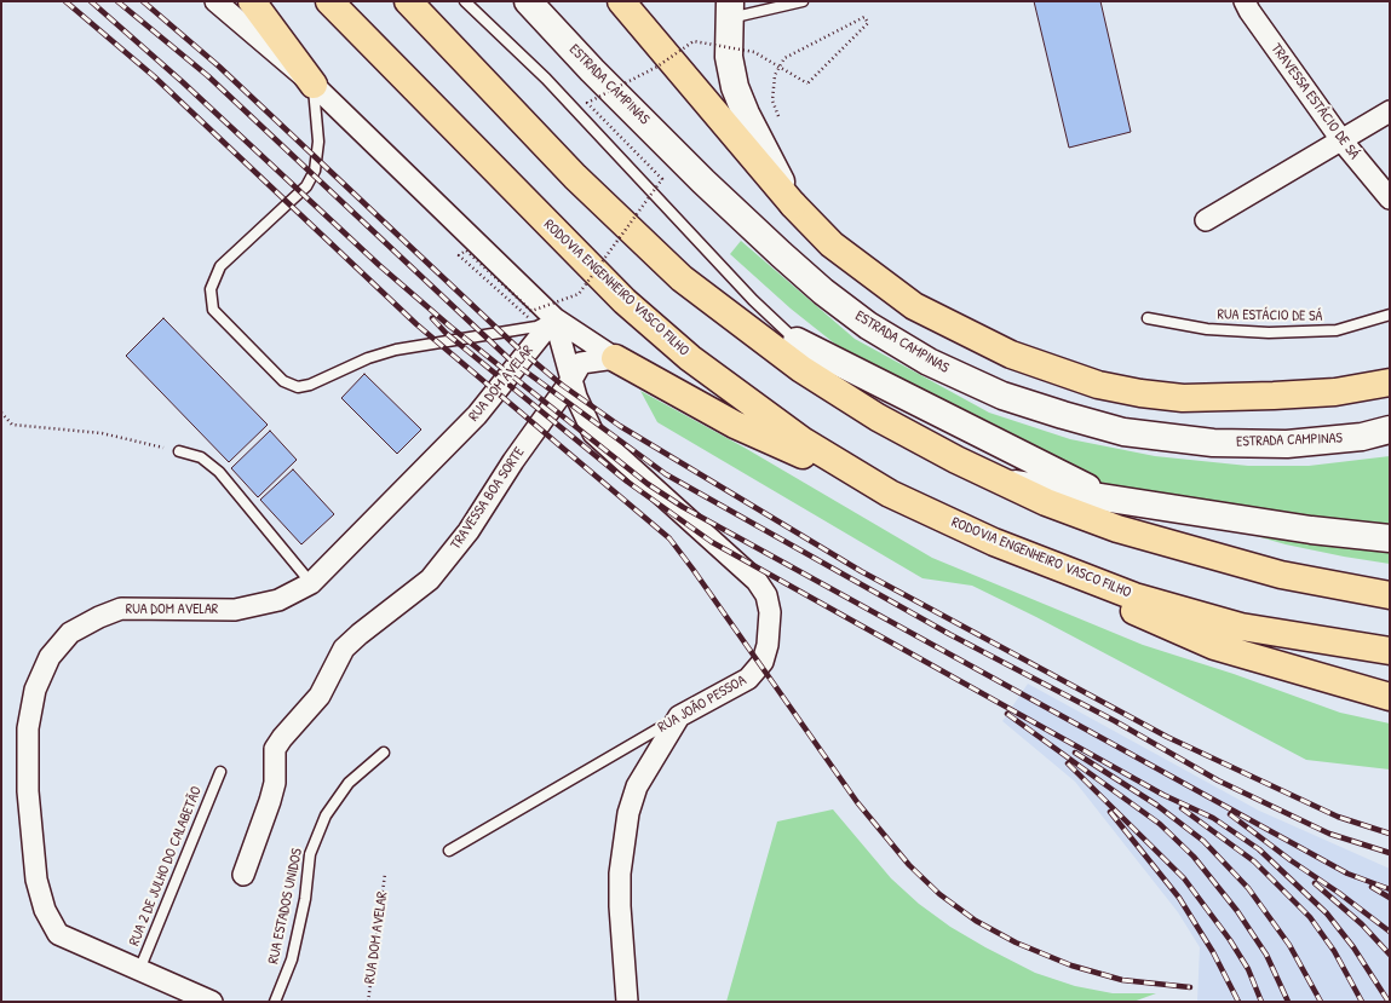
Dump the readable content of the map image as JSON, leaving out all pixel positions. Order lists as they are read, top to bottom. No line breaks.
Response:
{"streets":{"main road":["ESTRADA CAMPINAS","RODOVIA ENGENHEIRO VASCO FILHO"],"street":["TRAVESSA ESTÁCIO DE SÁ","RUA DOM AVELAR","TRAVESSA BOA SORTE","RUA JOÃO PESSOA"],"lane":["RUA ESTÁCIO DE SÁ","RUA 2 DE JULHO DO CALABETÃO","RUA ESTADOS UNIDOS"]},"crossings":[["RUA DOM AVELAR","RUA JOÃO PESSOA"],["RUA DOM AVELAR","RUA 2 DE JULHO DO CALABETÃO"],["TRAVESSA BOA SORTE","RUA JOÃO PESSOA"]]}
